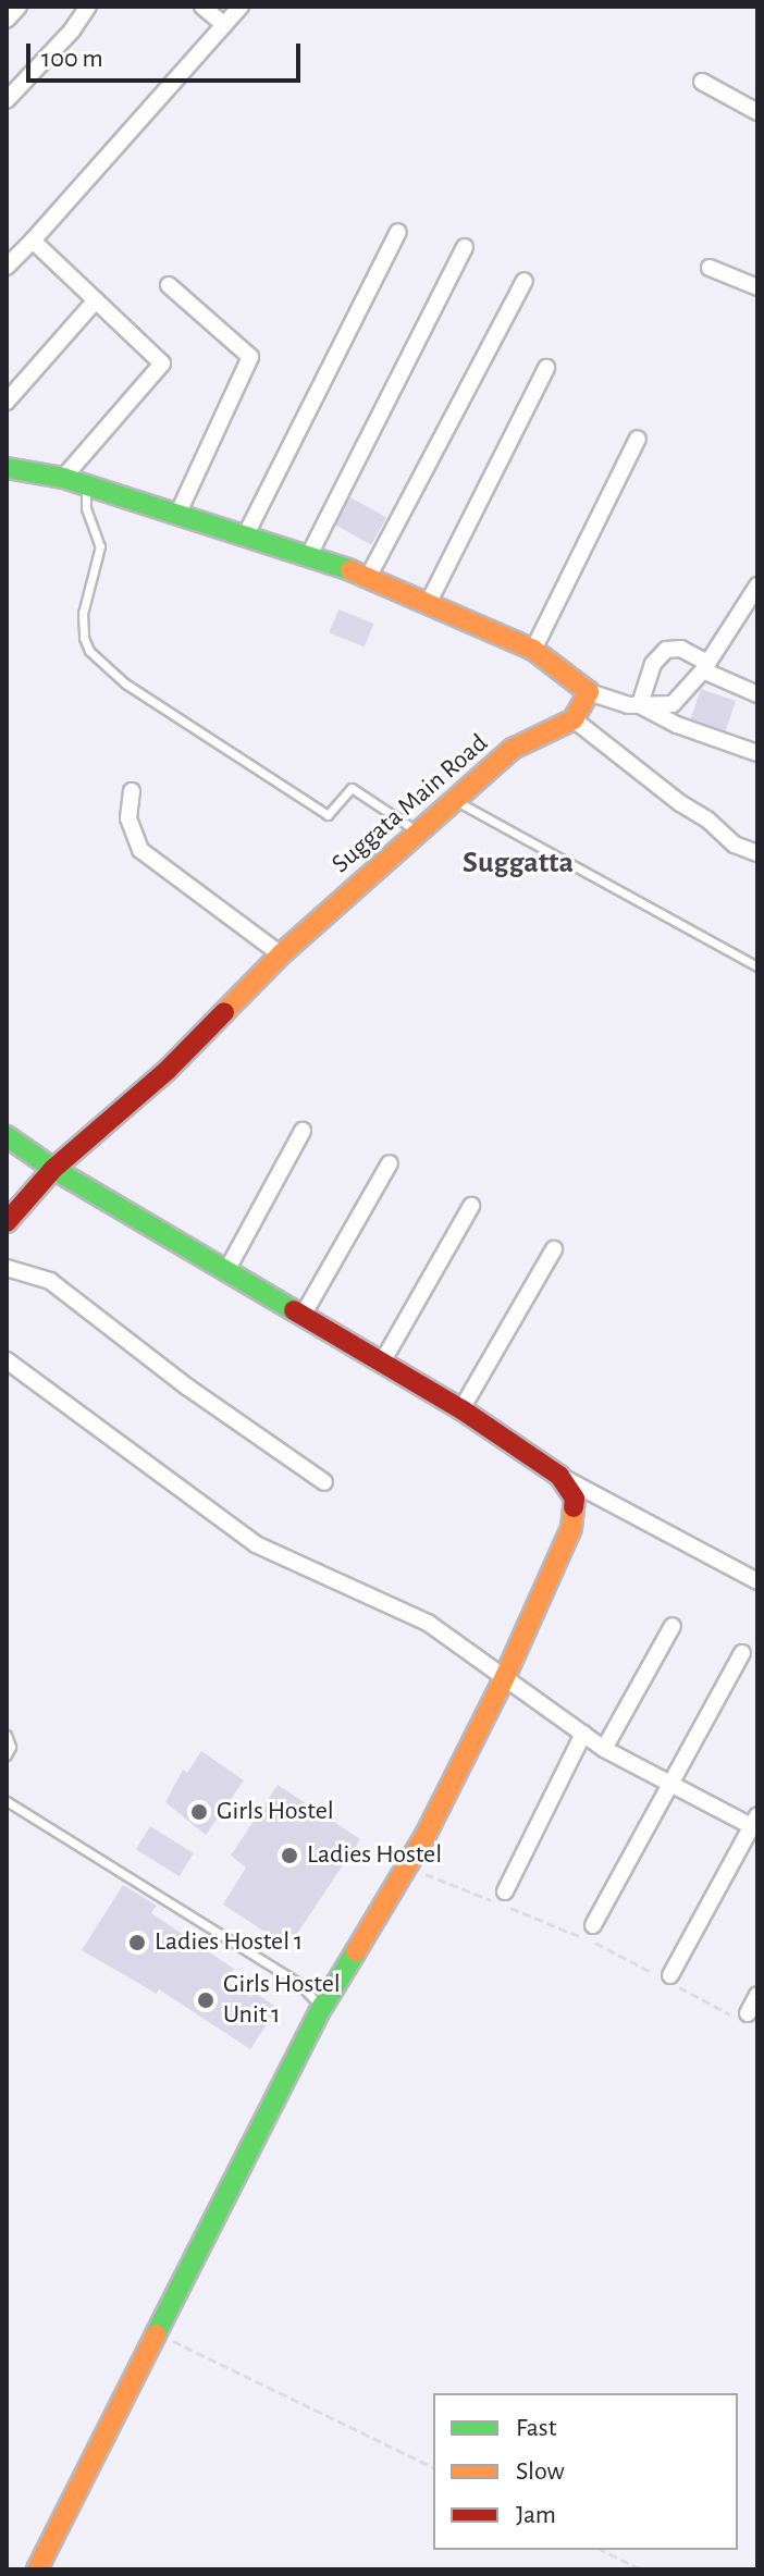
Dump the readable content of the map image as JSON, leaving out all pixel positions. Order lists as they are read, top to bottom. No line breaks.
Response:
{"streets":{"street":["Suggata Main Road"]},"districts":["Suggatta"],"places":["Girls Hostel","Ladies Hostel","Ladies Hostel 1","Girls Hostel Unit 1"],"legend":["Fast","Slow","Jam"],"scale_bar":"100 m"}
